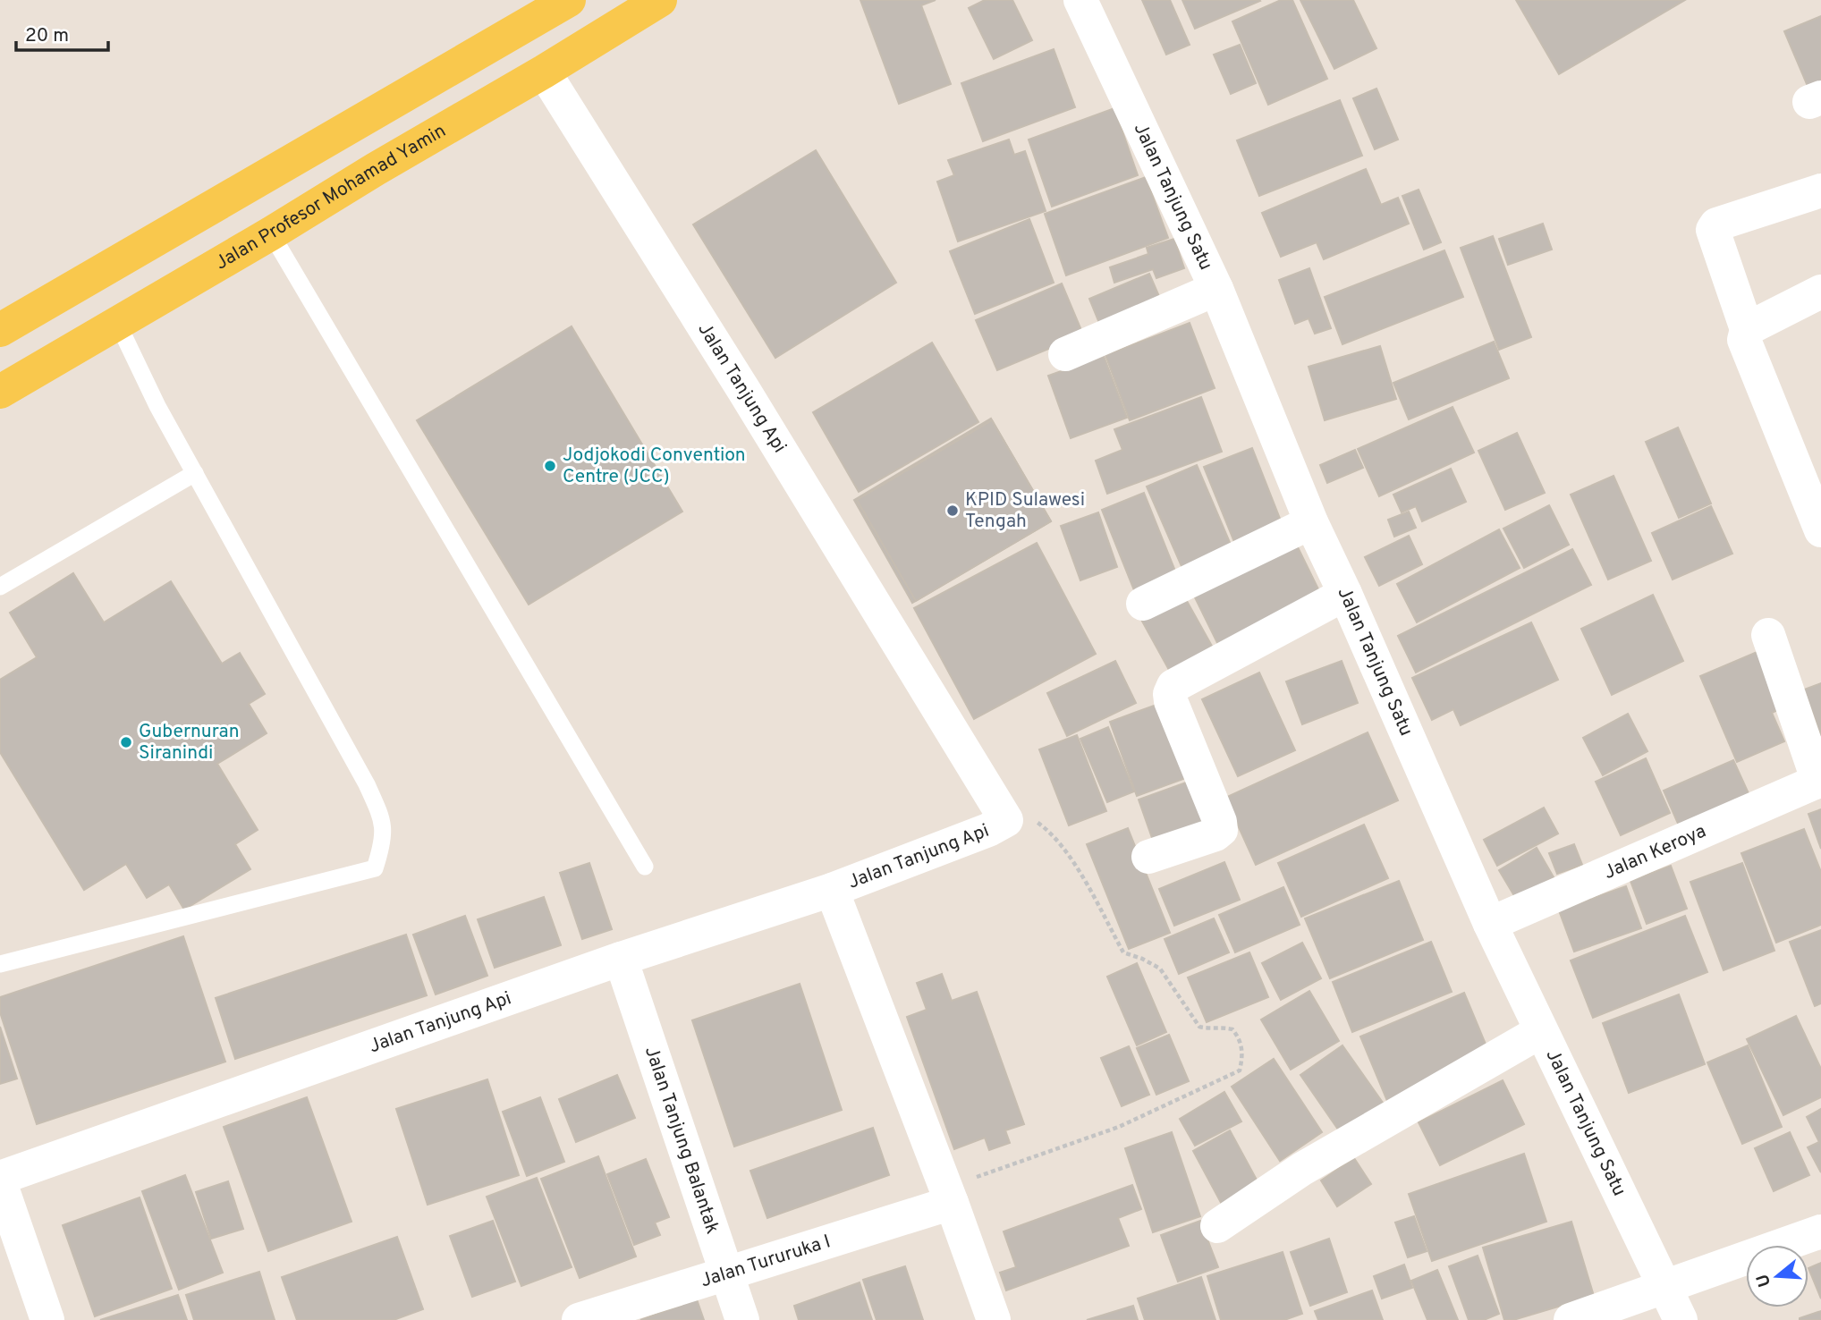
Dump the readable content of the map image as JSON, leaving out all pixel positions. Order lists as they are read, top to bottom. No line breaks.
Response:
{"streets":{"main road":["Jalan Profesor Mohamad Yamin"],"street":["Jalan Tanjung Satu","Jalan Tanjung Api","Jalan Keroya","Jalan Tanjung Balantak","Jalan Tururuka I"]},"crossings":[["Jalan Profesor Mohamad Yamin","Jalan Tanjung Api"],["Jalan Tanjung Satu","Jalan Keroya"],["Jalan Tanjung Api","Jalan Tanjung Balantak"],["Jalan Tanjung Balantak","Jalan Tururuka I"]],"places":["Jodjokodi Convention Centre (JCC)","KPID Sulawesi Tengah","Gubernuran Siranindi"],"scale_bar":"20 m","north":"left"}
